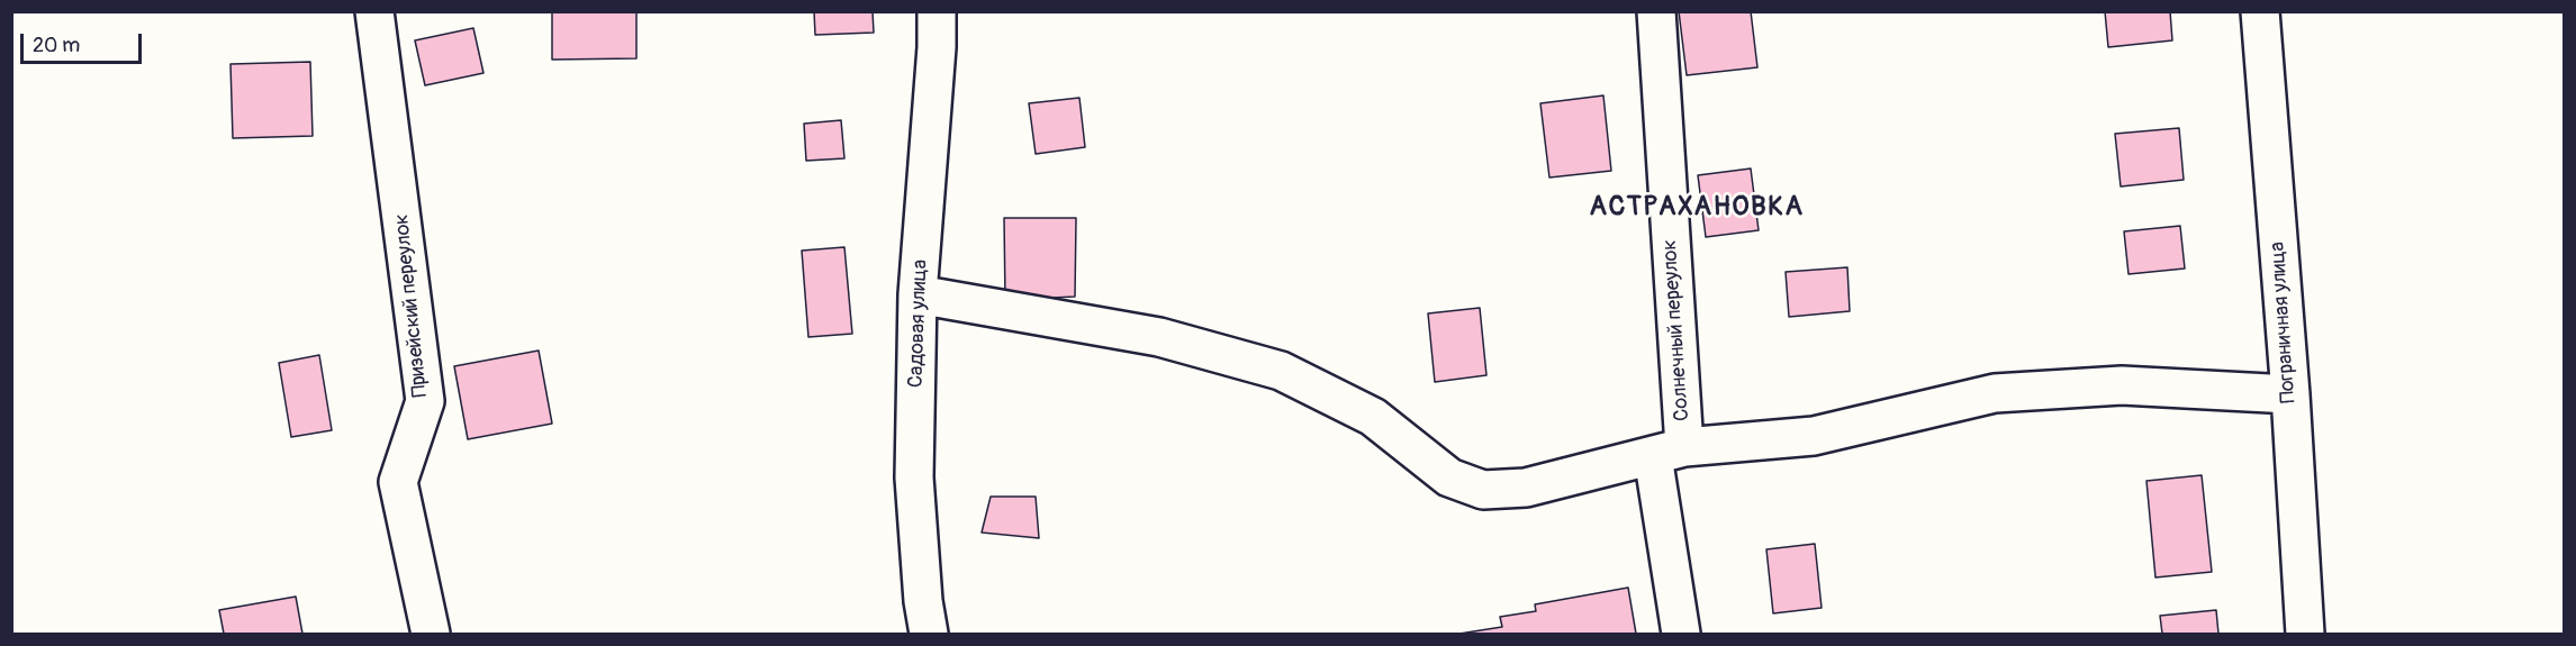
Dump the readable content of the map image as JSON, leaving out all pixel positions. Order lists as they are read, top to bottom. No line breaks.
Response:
{"streets":{"street":["Призейский переулок","Пограничная улица","Садовая улица","Солнечный переулок"]},"districts":["АСТРАХАНОВКА"],"scale_bar":"20 m"}
